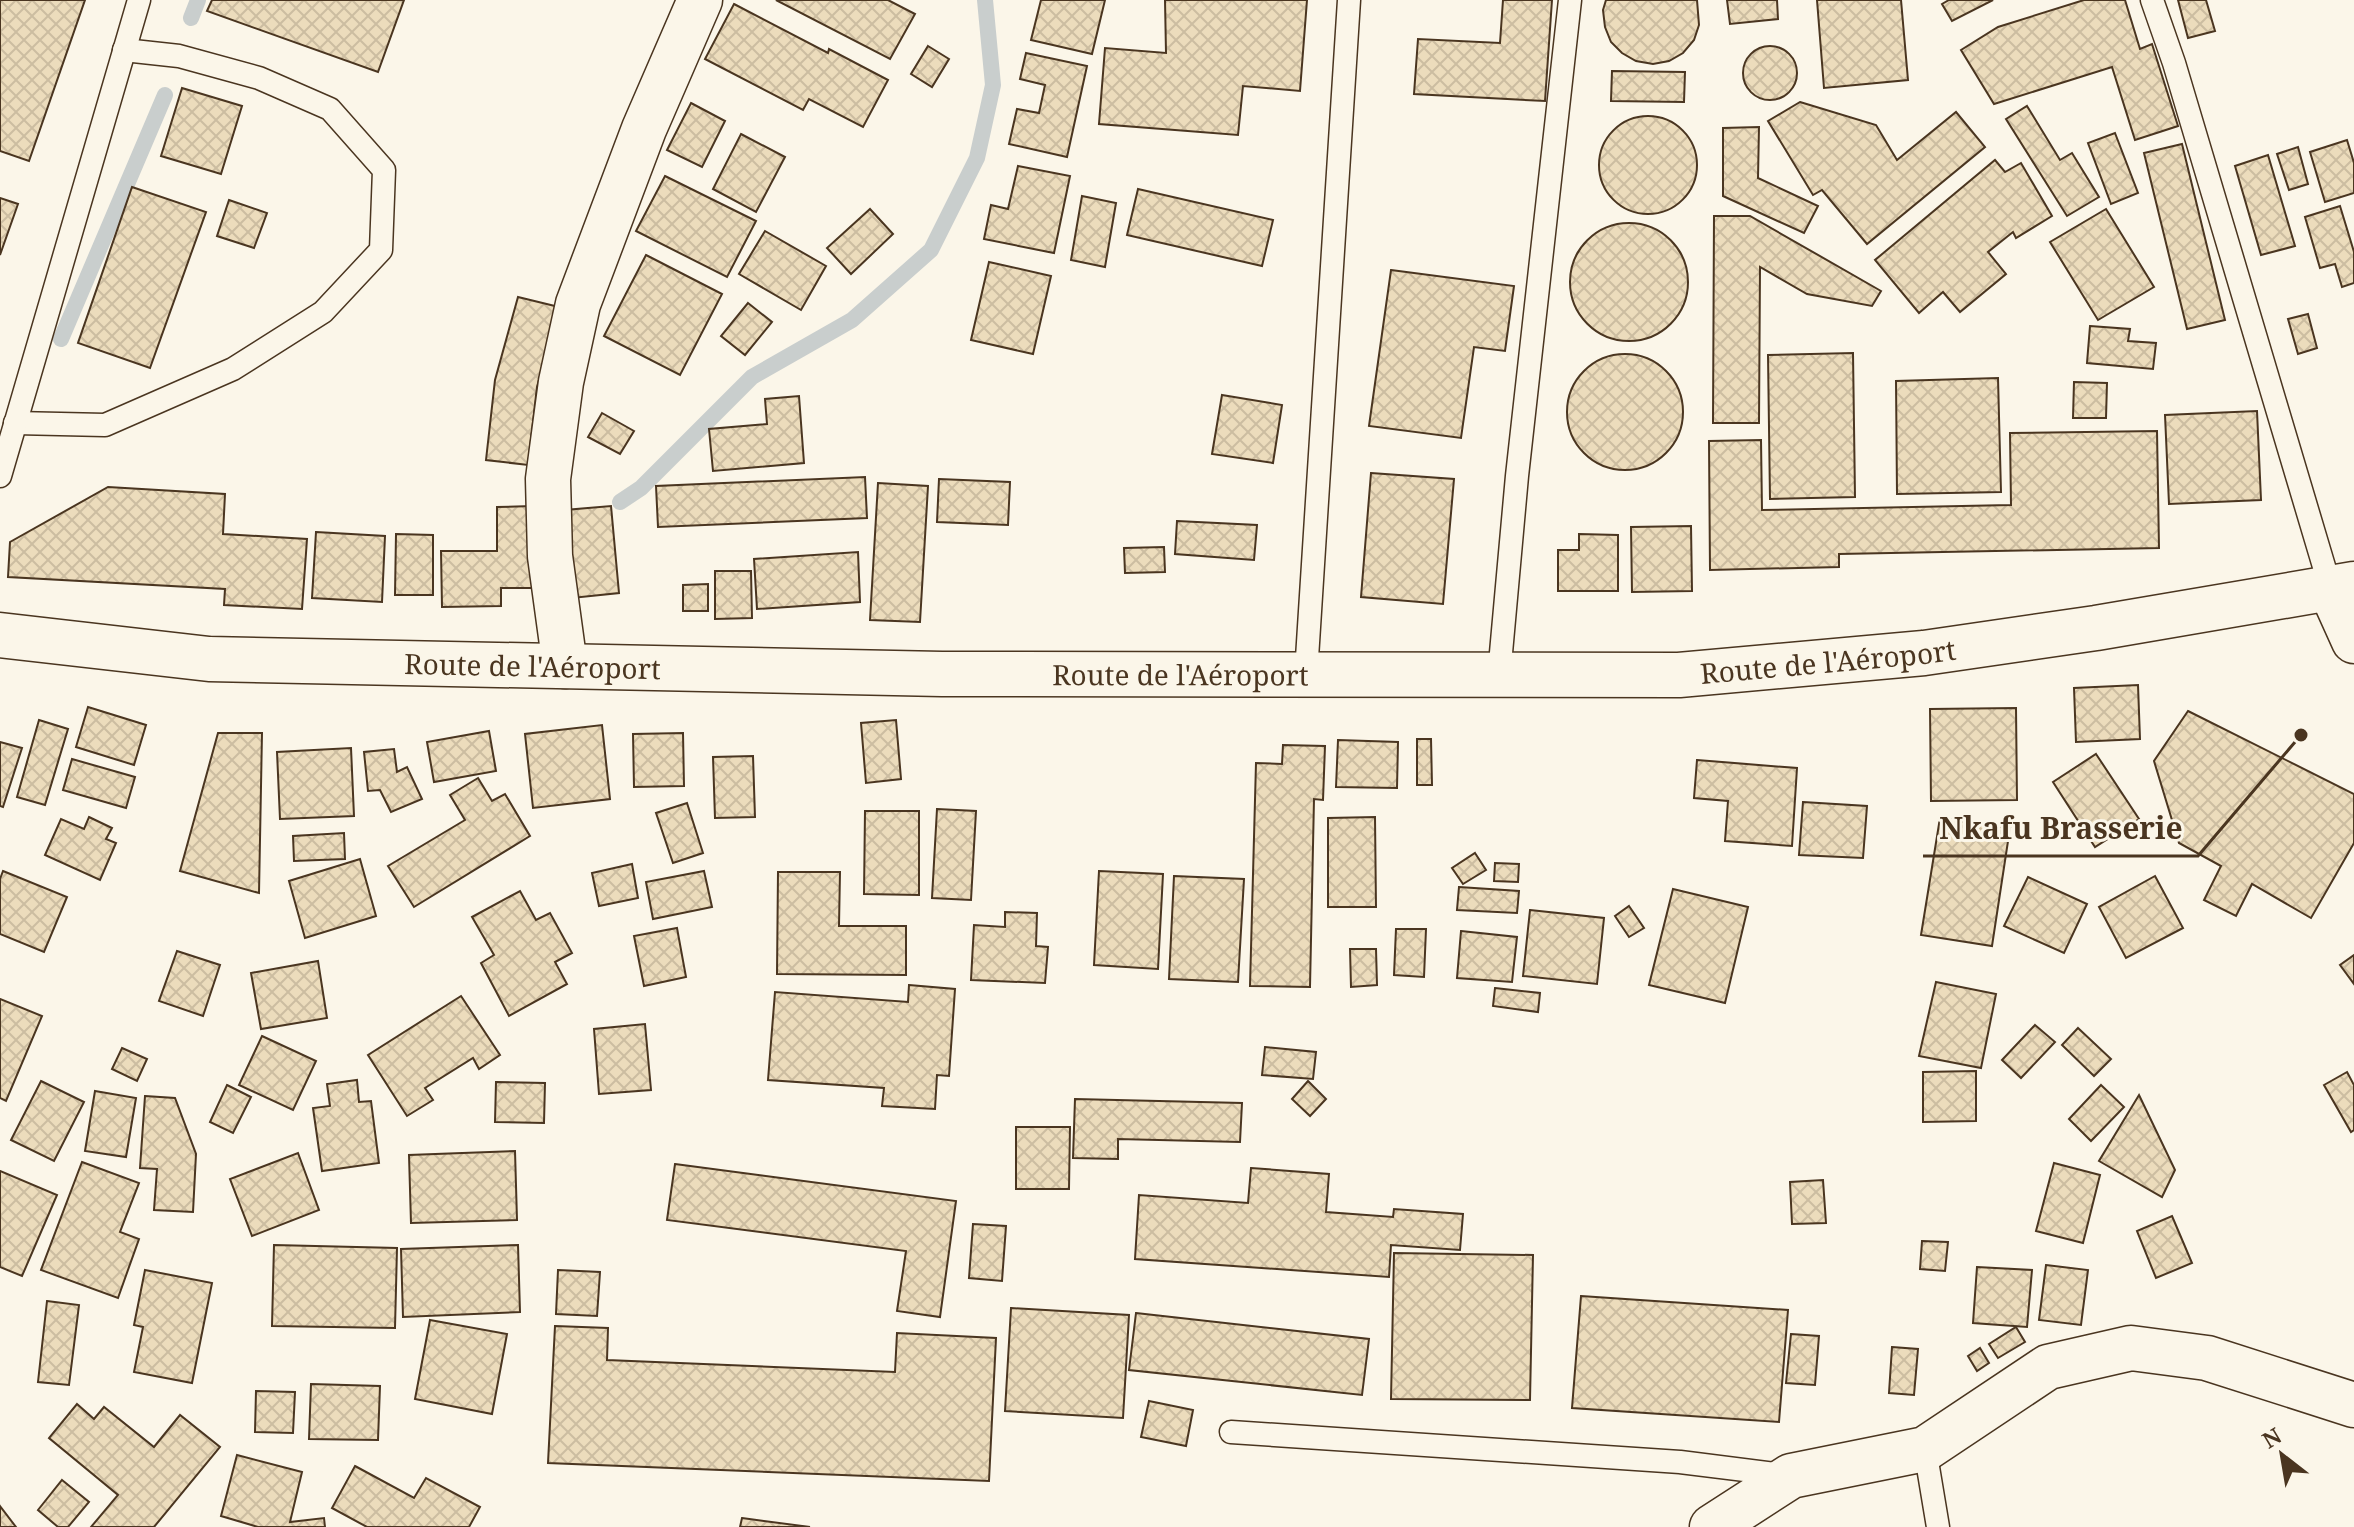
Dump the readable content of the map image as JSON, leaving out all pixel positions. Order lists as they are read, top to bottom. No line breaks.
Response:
{"streets":{"main road":["Route de l'Aéroport"]},"places":["Nkafu Brasserie"],"north":"top left"}
